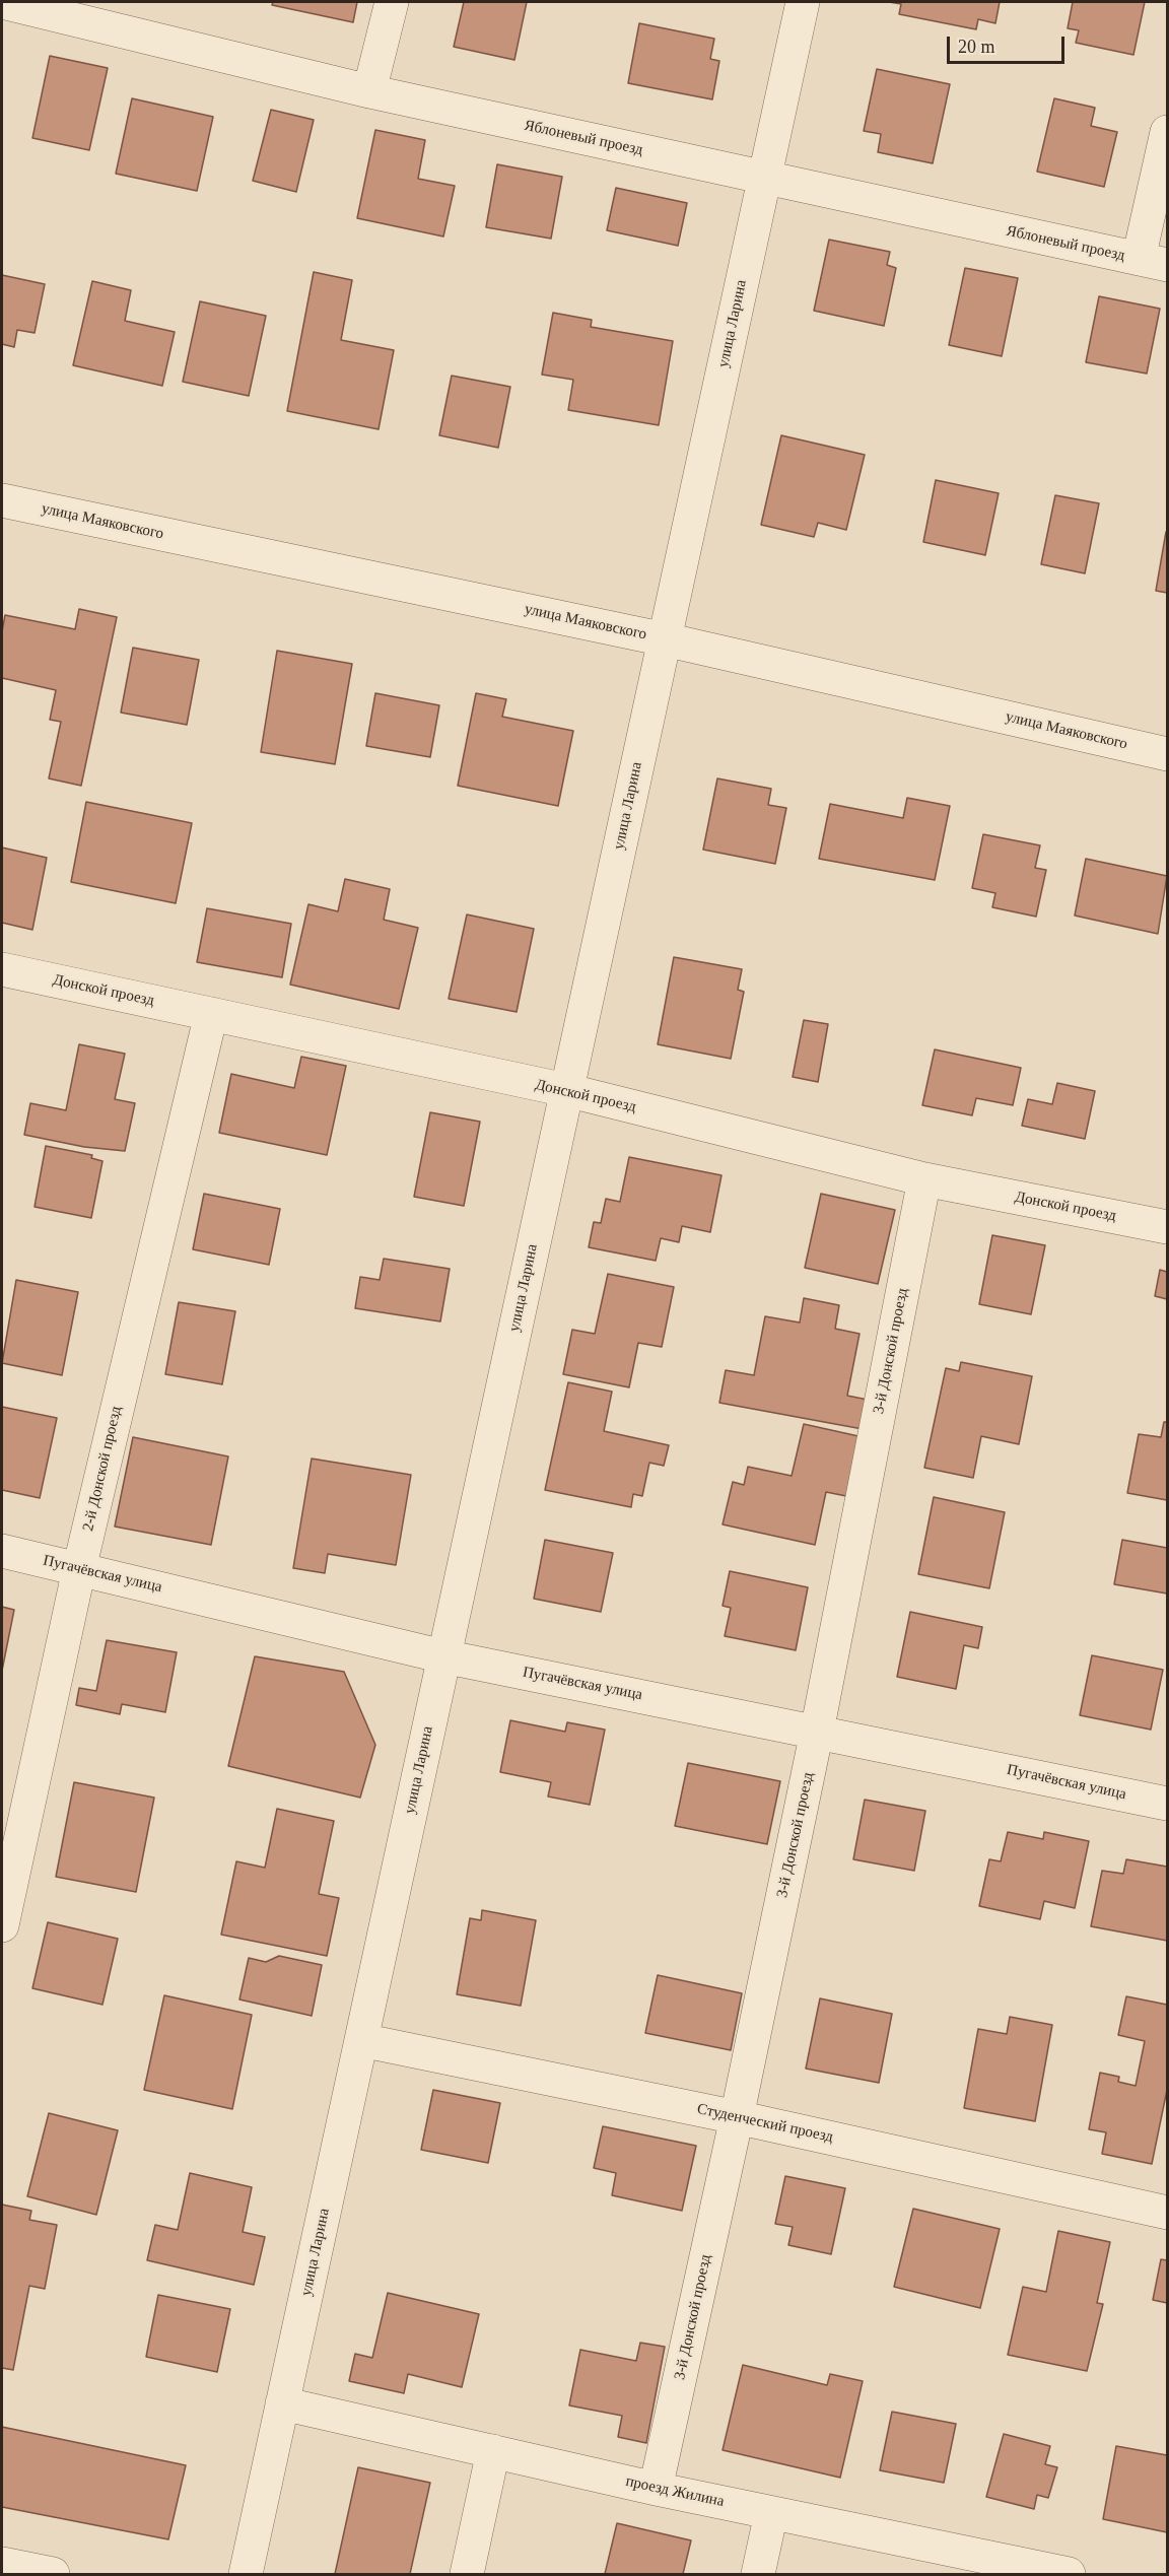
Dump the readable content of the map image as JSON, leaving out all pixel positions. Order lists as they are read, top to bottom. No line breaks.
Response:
{"streets":{"street":["Яблоневый проезд","улица Ларина","улица Маяковского","Донской проезд","3-й Донской проезд","2-й Донской проезд","Пугачёвская улица","Студенческий проезд","проезд Жилина"]},"crossings":[["Яблоневый проезд","улица Ларина"],["улица Ларина","улица Маяковского"],["улица Ларина","Донской проезд"],["улица Ларина","Пугачёвская улица"],["улица Ларина","Студенческий проезд"],["улица Ларина","проезд Жилина"],["Донской проезд","3-й Донской проезд"],["Донской проезд","2-й Донской проезд"],["3-й Донской проезд","Пугачёвская улица"],["3-й Донской проезд","Студенческий проезд"],["3-й Донской проезд","проезд Жилина"],["2-й Донской проезд","Пугачёвская улица"]],"scale_bar":"20 m"}
